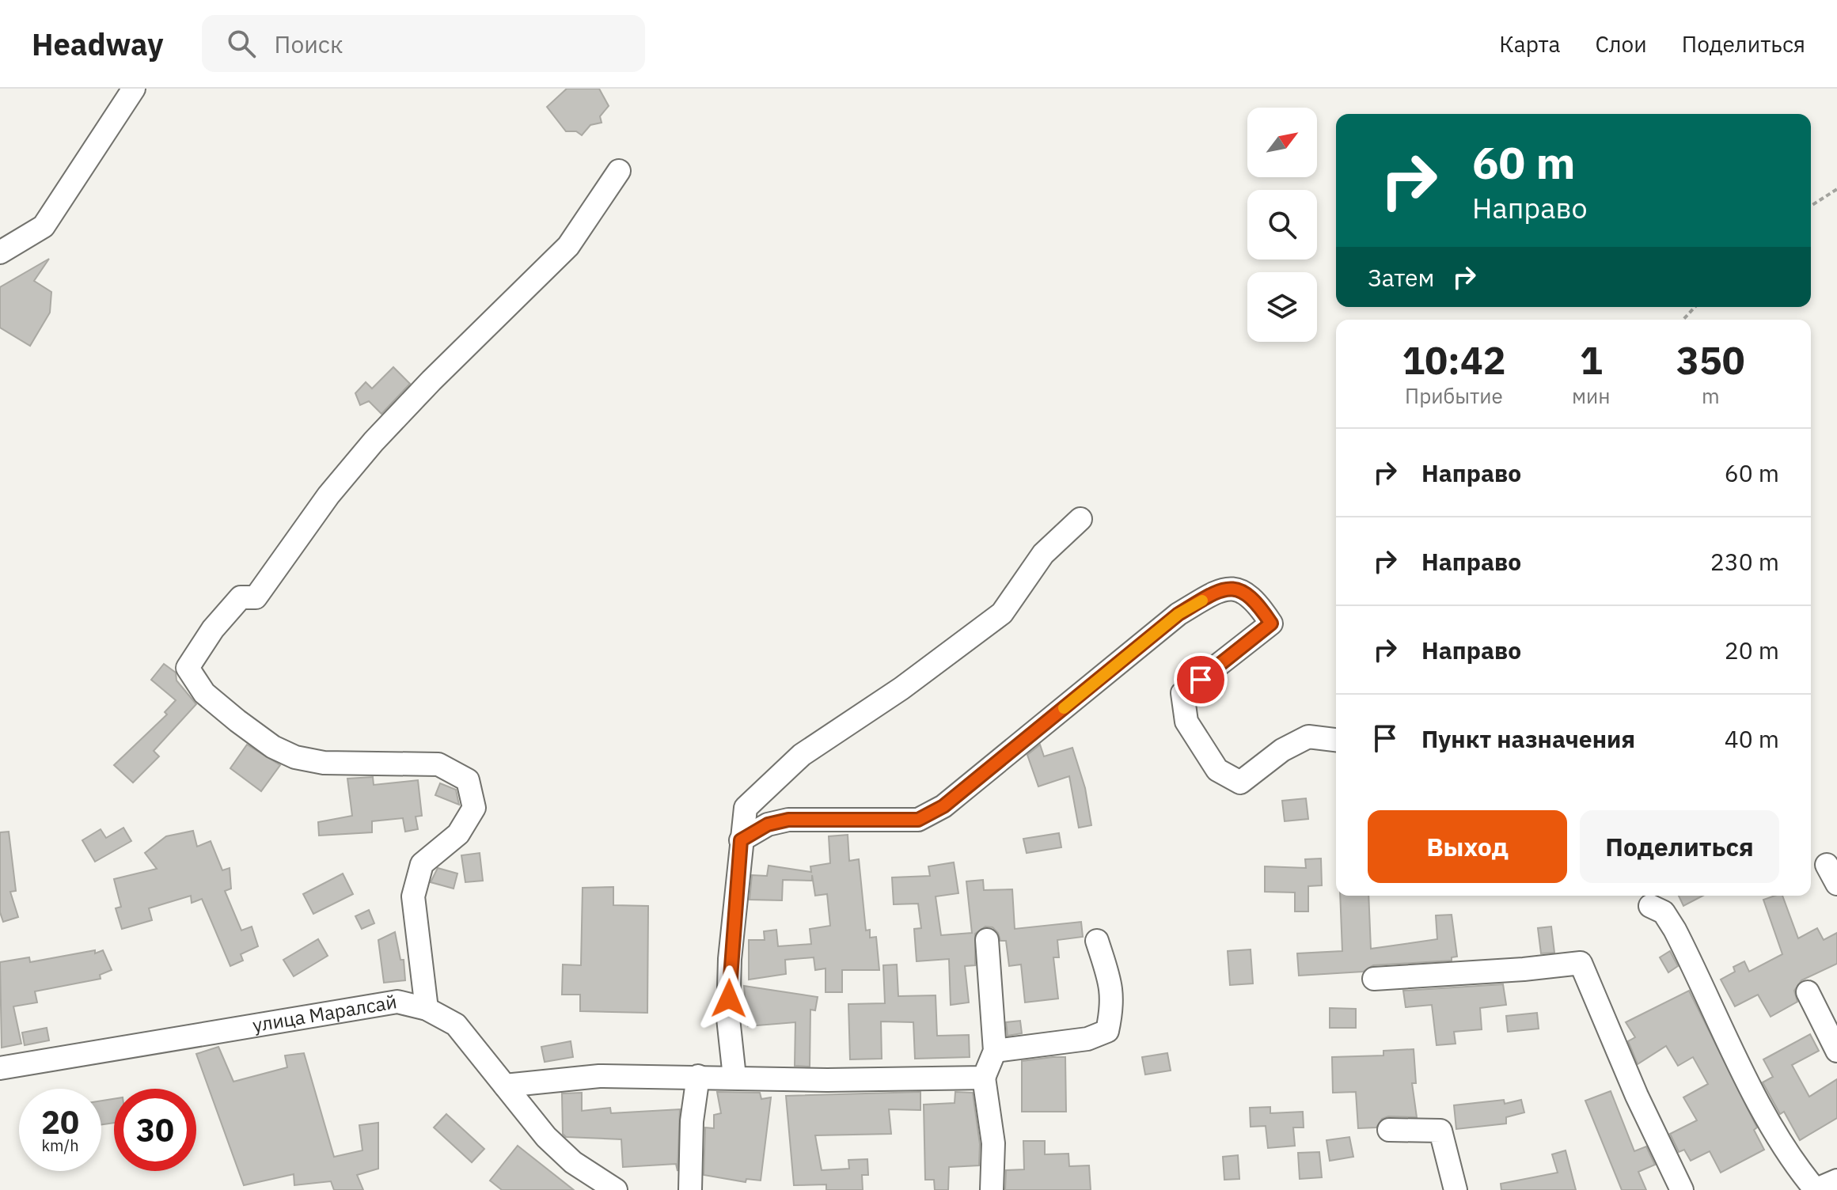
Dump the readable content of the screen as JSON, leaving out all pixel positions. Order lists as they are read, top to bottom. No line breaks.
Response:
{"streets":{"street":["улица Маралсай"]},"north":"top right","page":{"header":"Headway","search":"Поиск","nav":["Карта","Слои","Поделиться"],"turn":["60 m","Направо"],"then":"Затем","eta":["10:42","Прибытие","1","мин","350","m"],"list":[{"name":"Направо","value":"60 m"},{"name":"Направо","value":"230 m"},{"name":"Направо","value":"20 m"},{"name":"Пункт назначения","value":"40 m"}],"buttons":["Выход","Поделиться"],"speed":"20 km/h","limit":"30"}}
